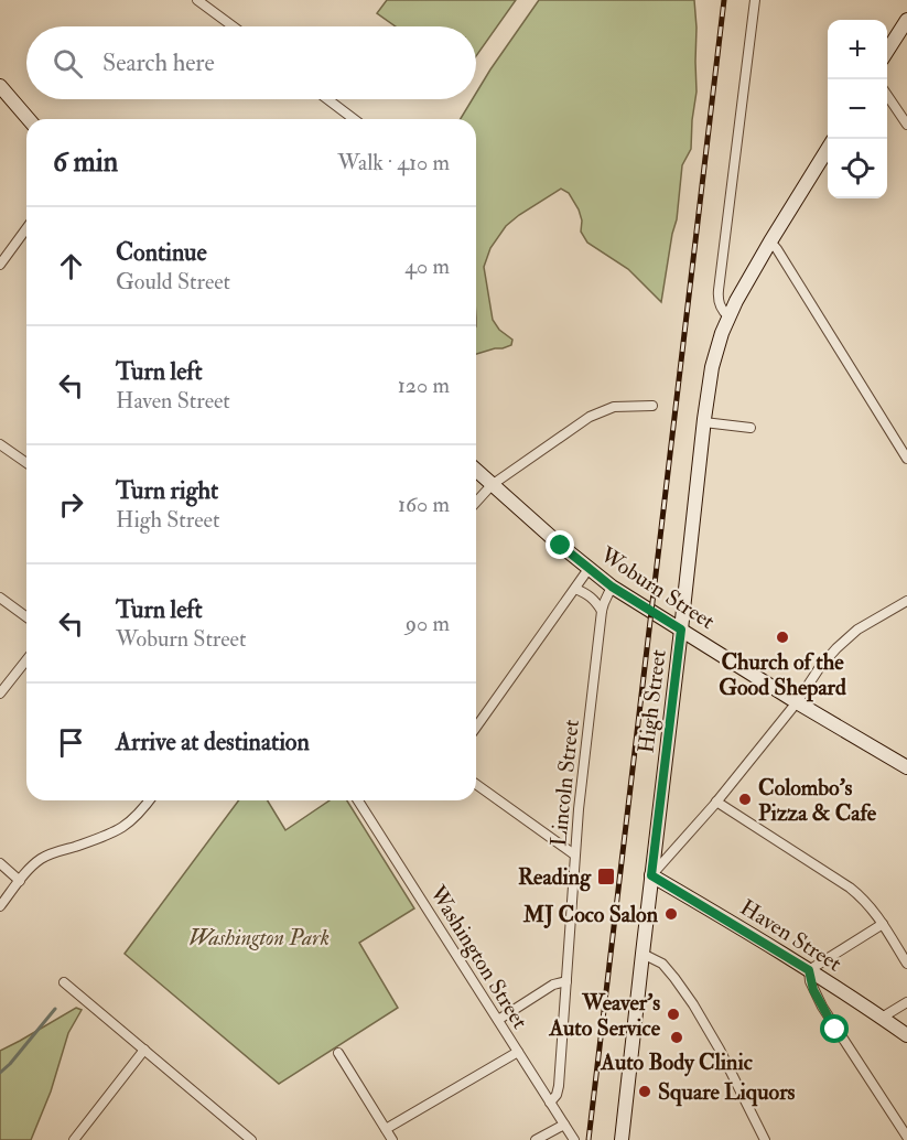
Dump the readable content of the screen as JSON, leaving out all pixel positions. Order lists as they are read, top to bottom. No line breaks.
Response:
{"streets":{"street":["Woburn Street","High Street","Lincoln Street","Haven Street","Washington Street"]},"crossings":[["Woburn Street","High Street"],["Woburn Street","Lincoln Street"],["High Street","Haven Street"],["Lincoln Street","Washington Street"]],"parks":["Washington Park"],"places":{"other":["Church of the Good Shepard","Colombo's Pizza & Cafe","MJ Coco Salon","Weaver's Auto Service","Auto Body Clinic","Square Liquors"],"transit":["Reading"]},"page":{"map_buttons":["+","−"],"search":"Search here","heading":["6 min","Walk · 410 m"],"list":[["Continue","Gould Street","40 m"],["Turn left","Haven Street","120 m"],["Turn right","High Street","160 m"],["Turn left","Woburn Street","90 m"],"Arrive at destination"]}}
